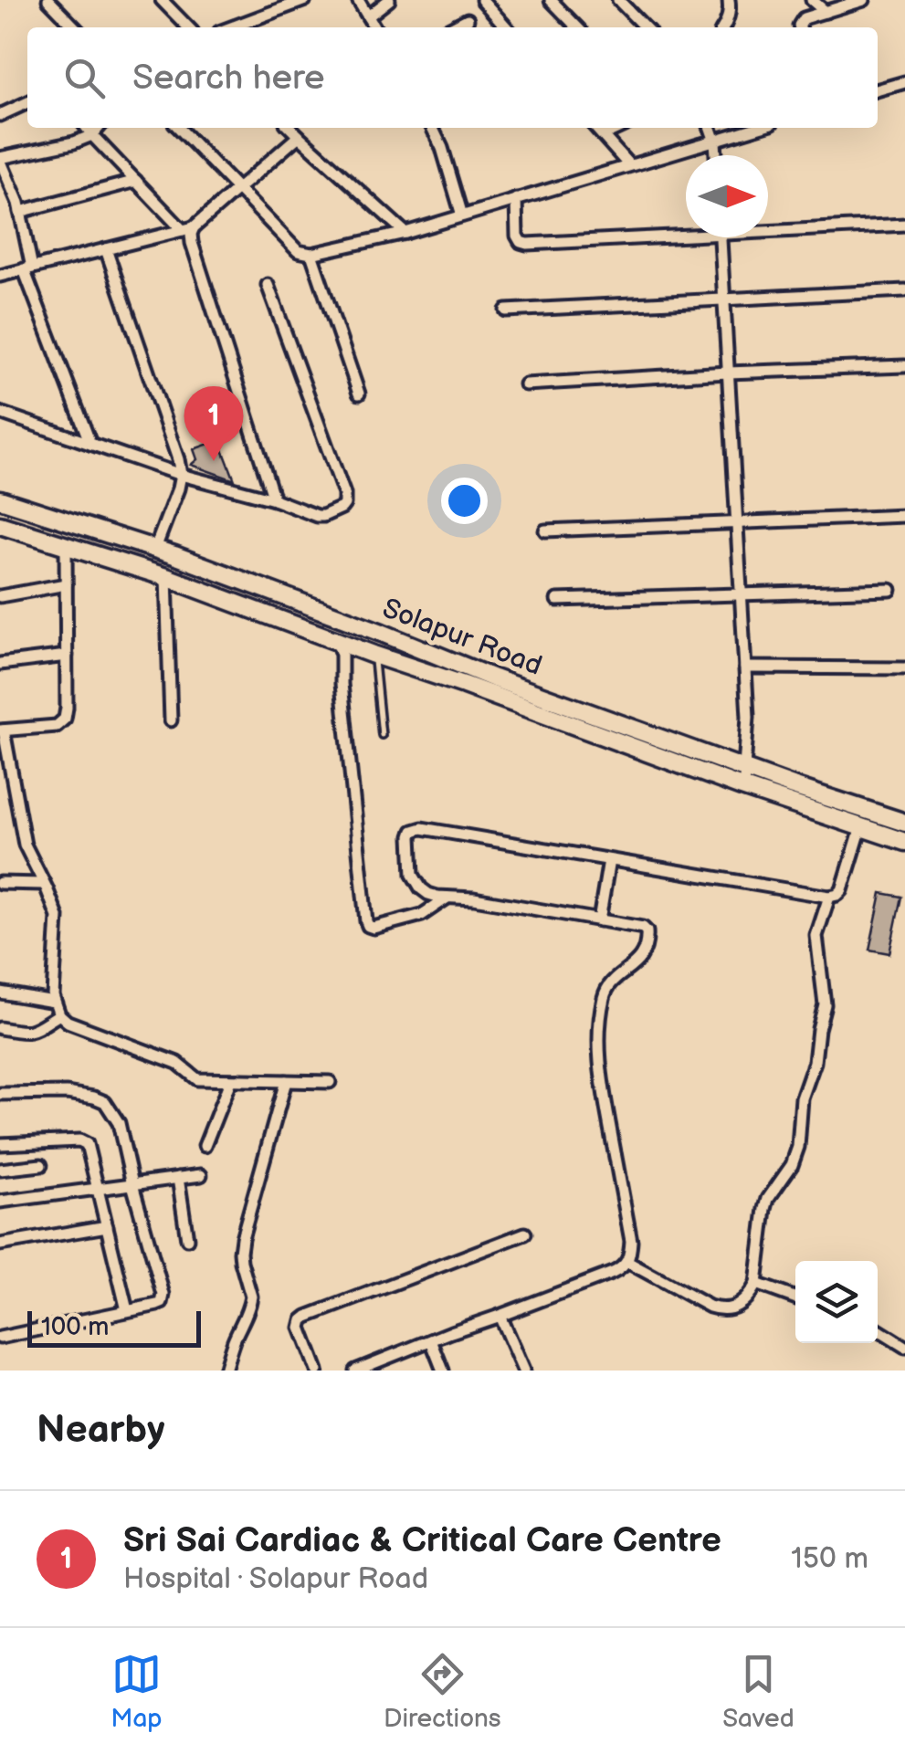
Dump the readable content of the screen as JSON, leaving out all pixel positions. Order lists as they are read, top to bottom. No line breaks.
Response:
{"streets":{"main road":["Solapur Road"]},"scale_bar":"100 m","north":"right","page":{"search":"Search here","pins":"1","scale":"100 m","heading":"Nearby","list":[{"mark":"1","name":"Sri Sai Cardiac & Critical Care Centre","note":"Hospital · Solapur Road","value":"150 m"}],"nav":["Map","Directions","Saved"]}}
